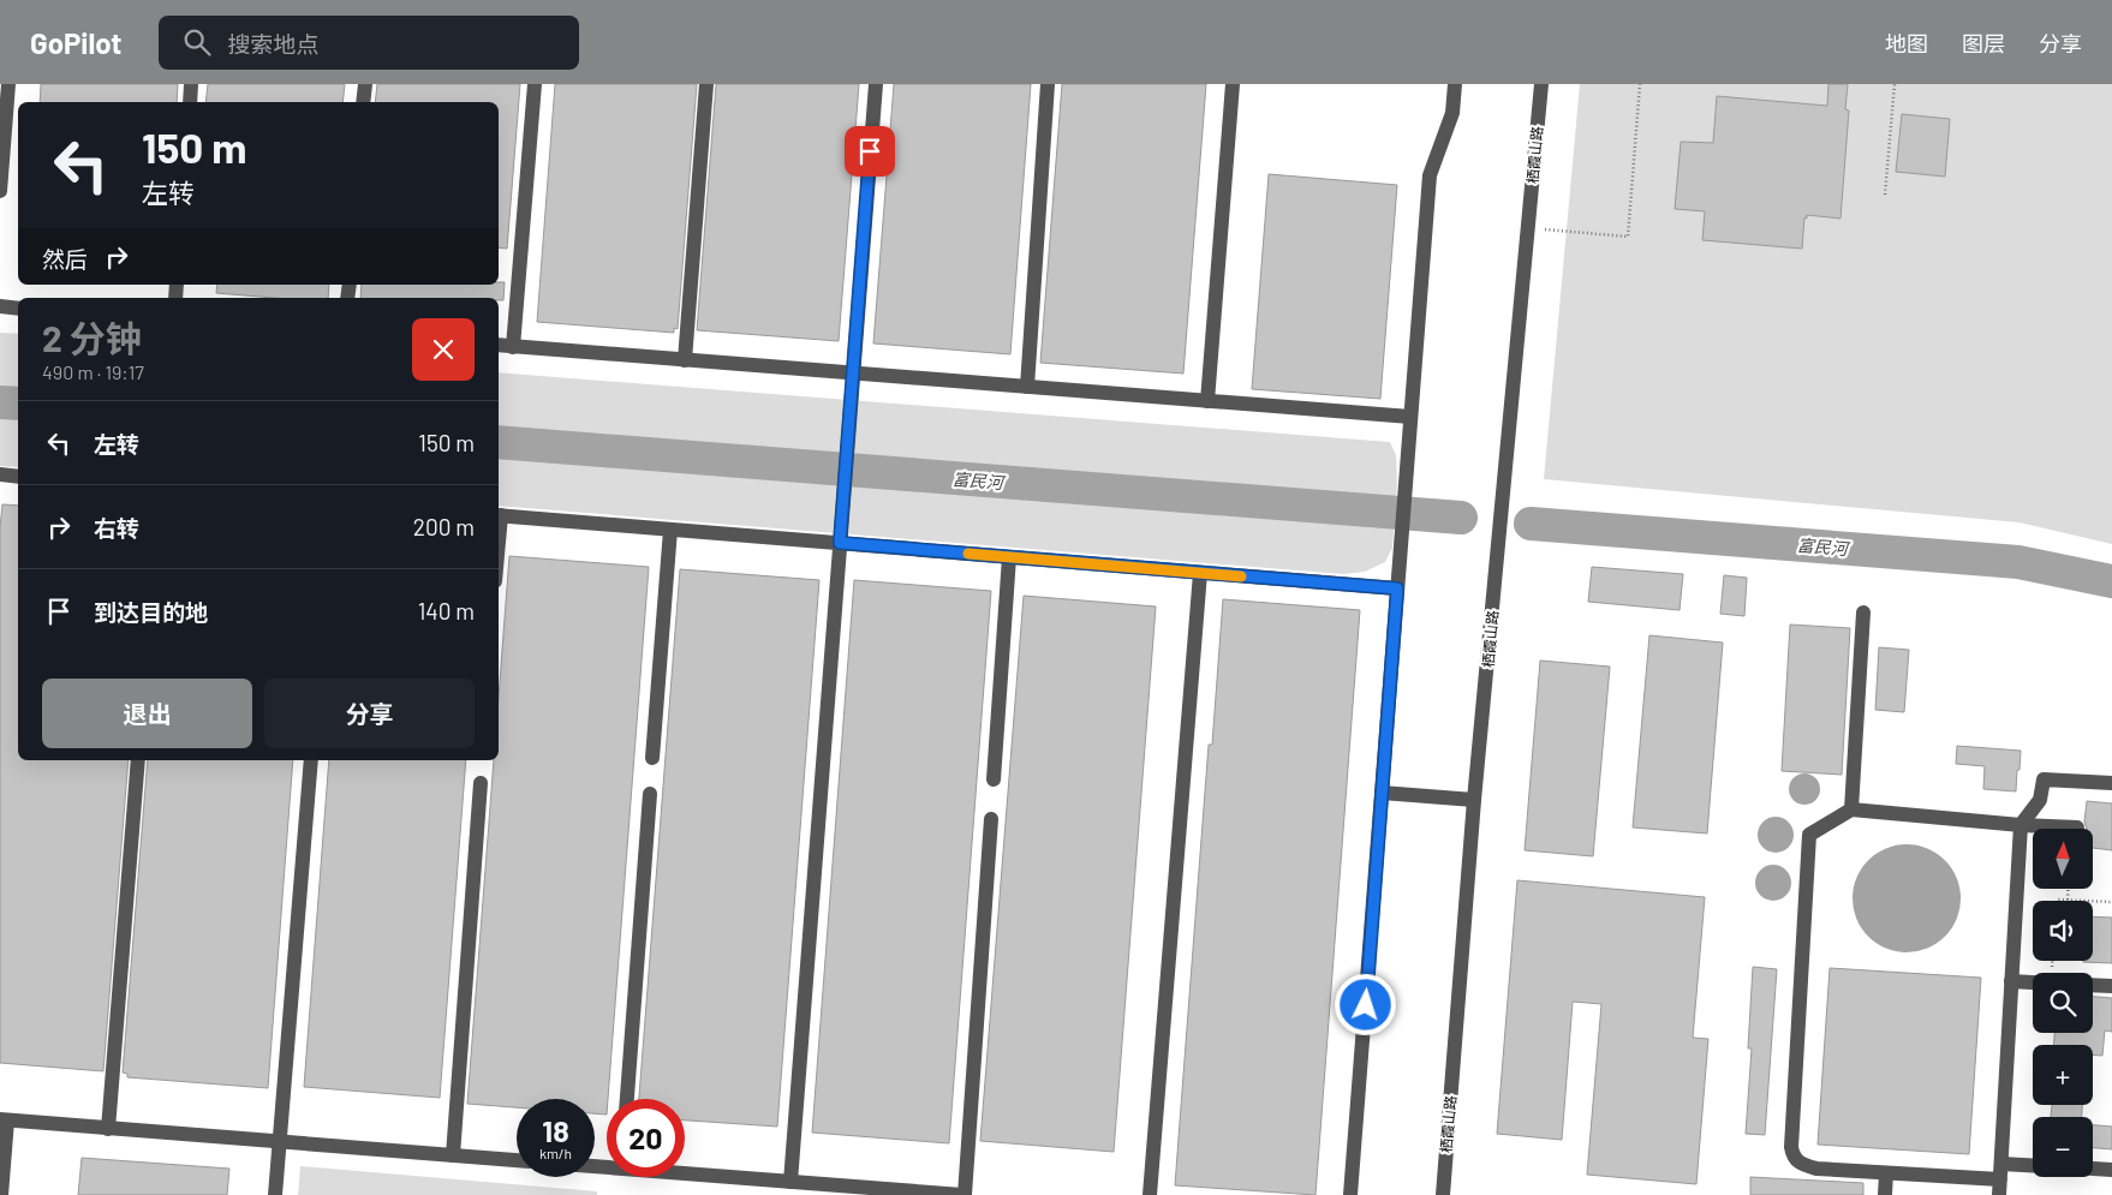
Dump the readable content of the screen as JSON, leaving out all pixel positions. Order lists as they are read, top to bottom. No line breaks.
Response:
{"streets":{"street":["栖霞山路"]},"water":["富民河"],"north":"top","page":{"header":"GoPilot","search":"搜索地点","nav":["地图","图层","分享"],"turn":["150 m","左转"],"then":"然后","heading":["2 分钟","490 m · 19:17"],"list":[{"name":"左转","value":"150 m"},{"name":"右转","value":"200 m"},{"name":"到达目的地","value":"140 m"}],"buttons":["退出","分享"],"map_buttons":["+","−"],"speed":"18 km/h","limit":"20"}}
